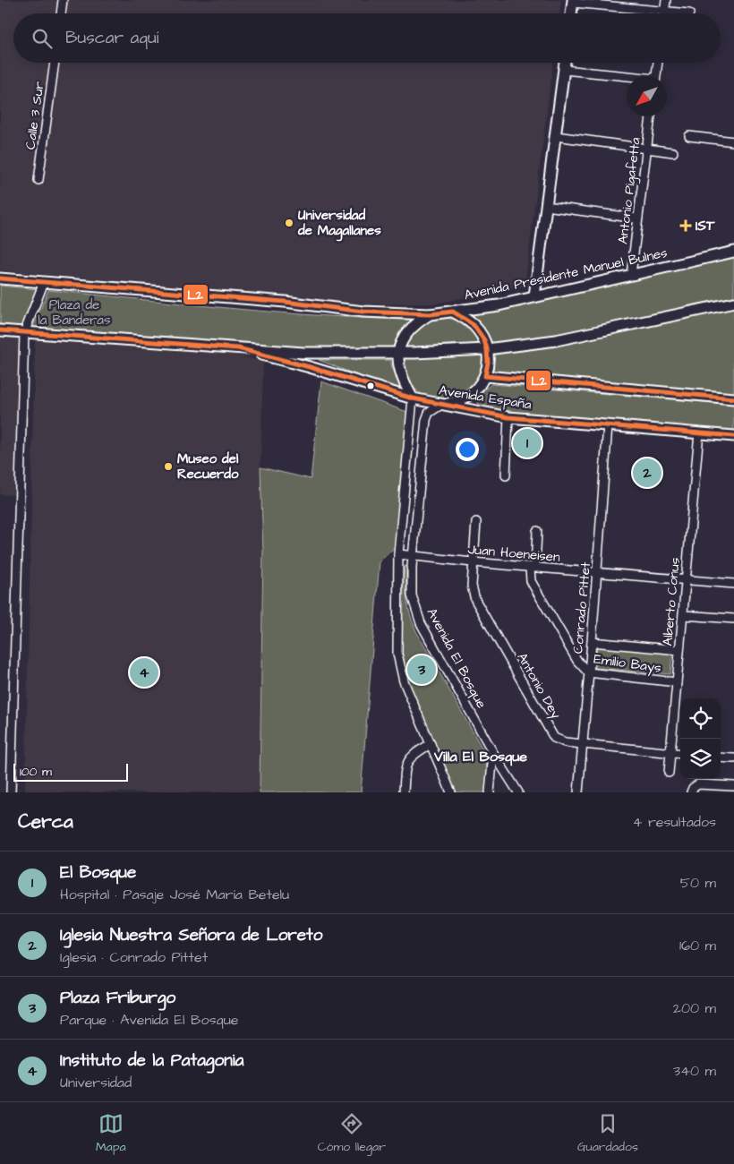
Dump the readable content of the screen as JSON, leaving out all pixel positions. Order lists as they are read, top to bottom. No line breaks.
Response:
{"streets":{"main road":["Avenida Presidente Manuel Bulnes","Avenida España"],"street":["Calle 3 Sur","Antonio Pigafetta","Juan Hoeneisen","Alberto Conus","Conrado Pittet","Avenida El Bosque","Emilio Bays","Antonio Dey"]},"crossings":[["Antonio Pigafetta","Avenida Presidente Manuel Bulnes"],["Avenida España","Alberto Conus"],["Avenida España","Conrado Pittet"],["Avenida España","Avenida El Bosque"],["Juan Hoeneisen","Alberto Conus"],["Juan Hoeneisen","Conrado Pittet"],["Juan Hoeneisen","Avenida El Bosque"],["Juan Hoeneisen","Emilio Bays"],["Juan Hoeneisen","Antonio Dey"],["Alberto Conus","Emilio Bays"],["Alberto Conus","Antonio Dey"],["Conrado Pittet","Emilio Bays"],["Conrado Pittet","Antonio Dey"]],"districts":["Villa El Bosque"],"parks":["Plaza de la Banderas"],"places":{"other":["Universidad de Magallanes","Museo del Recuerdo"],"health":["IST"]},"lines":["transit line L2"],"scale_bar":"100 m","north":"bottom left","page":{"search":"Buscar aquí","pins":["1","2","3","4"],"scale":"100 m","heading":["Cerca","4 resultados"],"list":[{"mark":"1","name":"El Bosque","note":"Hospital · Pasaje José María Betelu","value":"50 m"},{"mark":"2","name":"Iglesia Nuestra Señora de Loreto","note":"Iglesia · Conrado Pittet","value":"160 m"},{"mark":"3","name":"Plaza Friburgo","note":"Parque · Avenida El Bosque","value":"200 m"},{"mark":"4","name":"Instituto de la Patagonia","note":"Universidad","value":"340 m"}],"nav":["Mapa","Cómo llegar","Guardados"]}}
